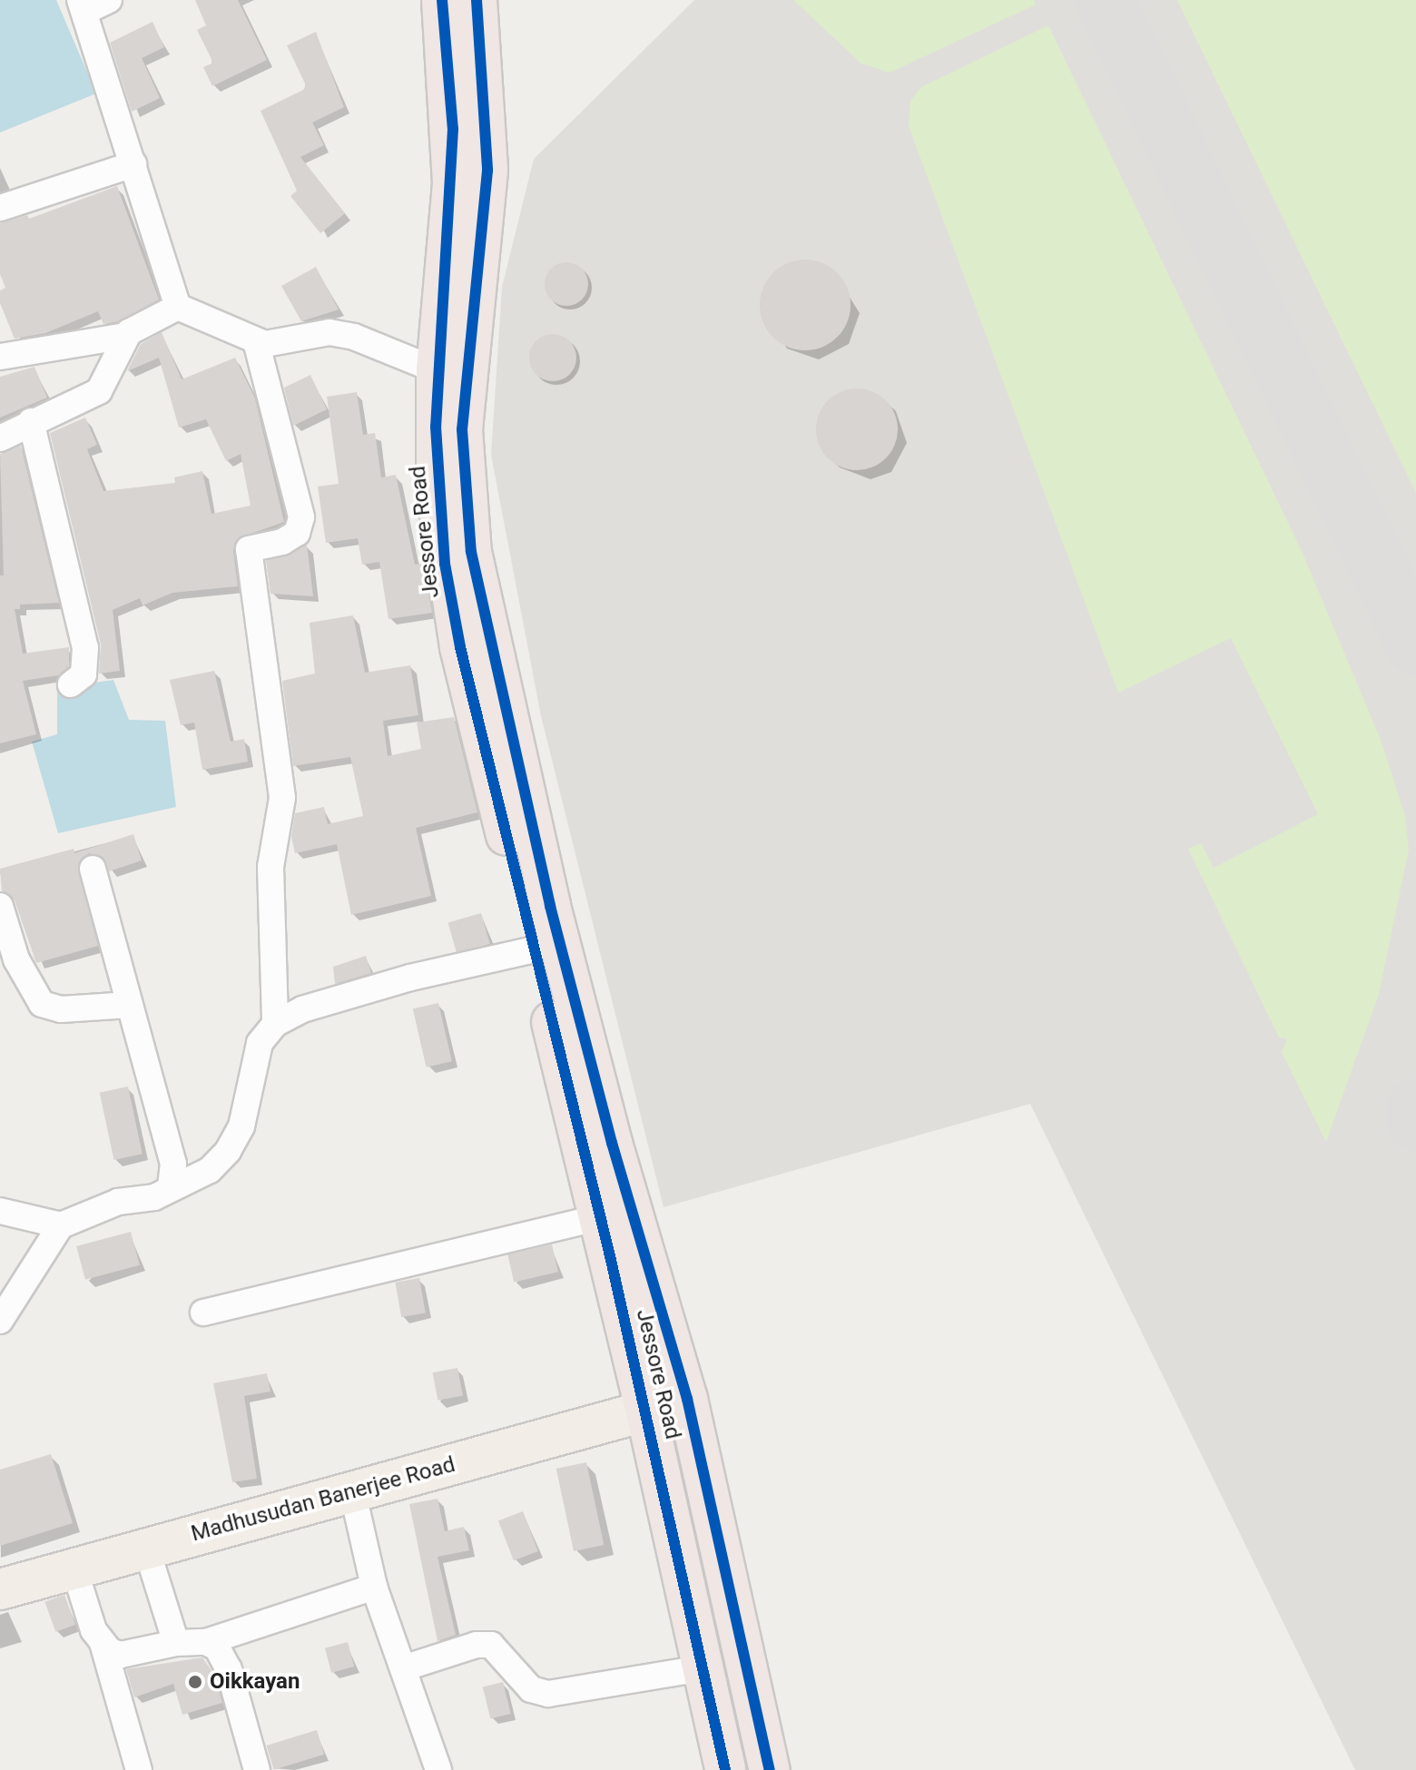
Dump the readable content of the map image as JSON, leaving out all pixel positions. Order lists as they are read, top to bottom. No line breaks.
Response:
{"streets":{"highway":["Jessore Road"],"main road":["Madhusudan Banerjee Road"]},"crossings":[["Jessore Road","Madhusudan Banerjee Road"]],"places":["Oikkayan"]}
